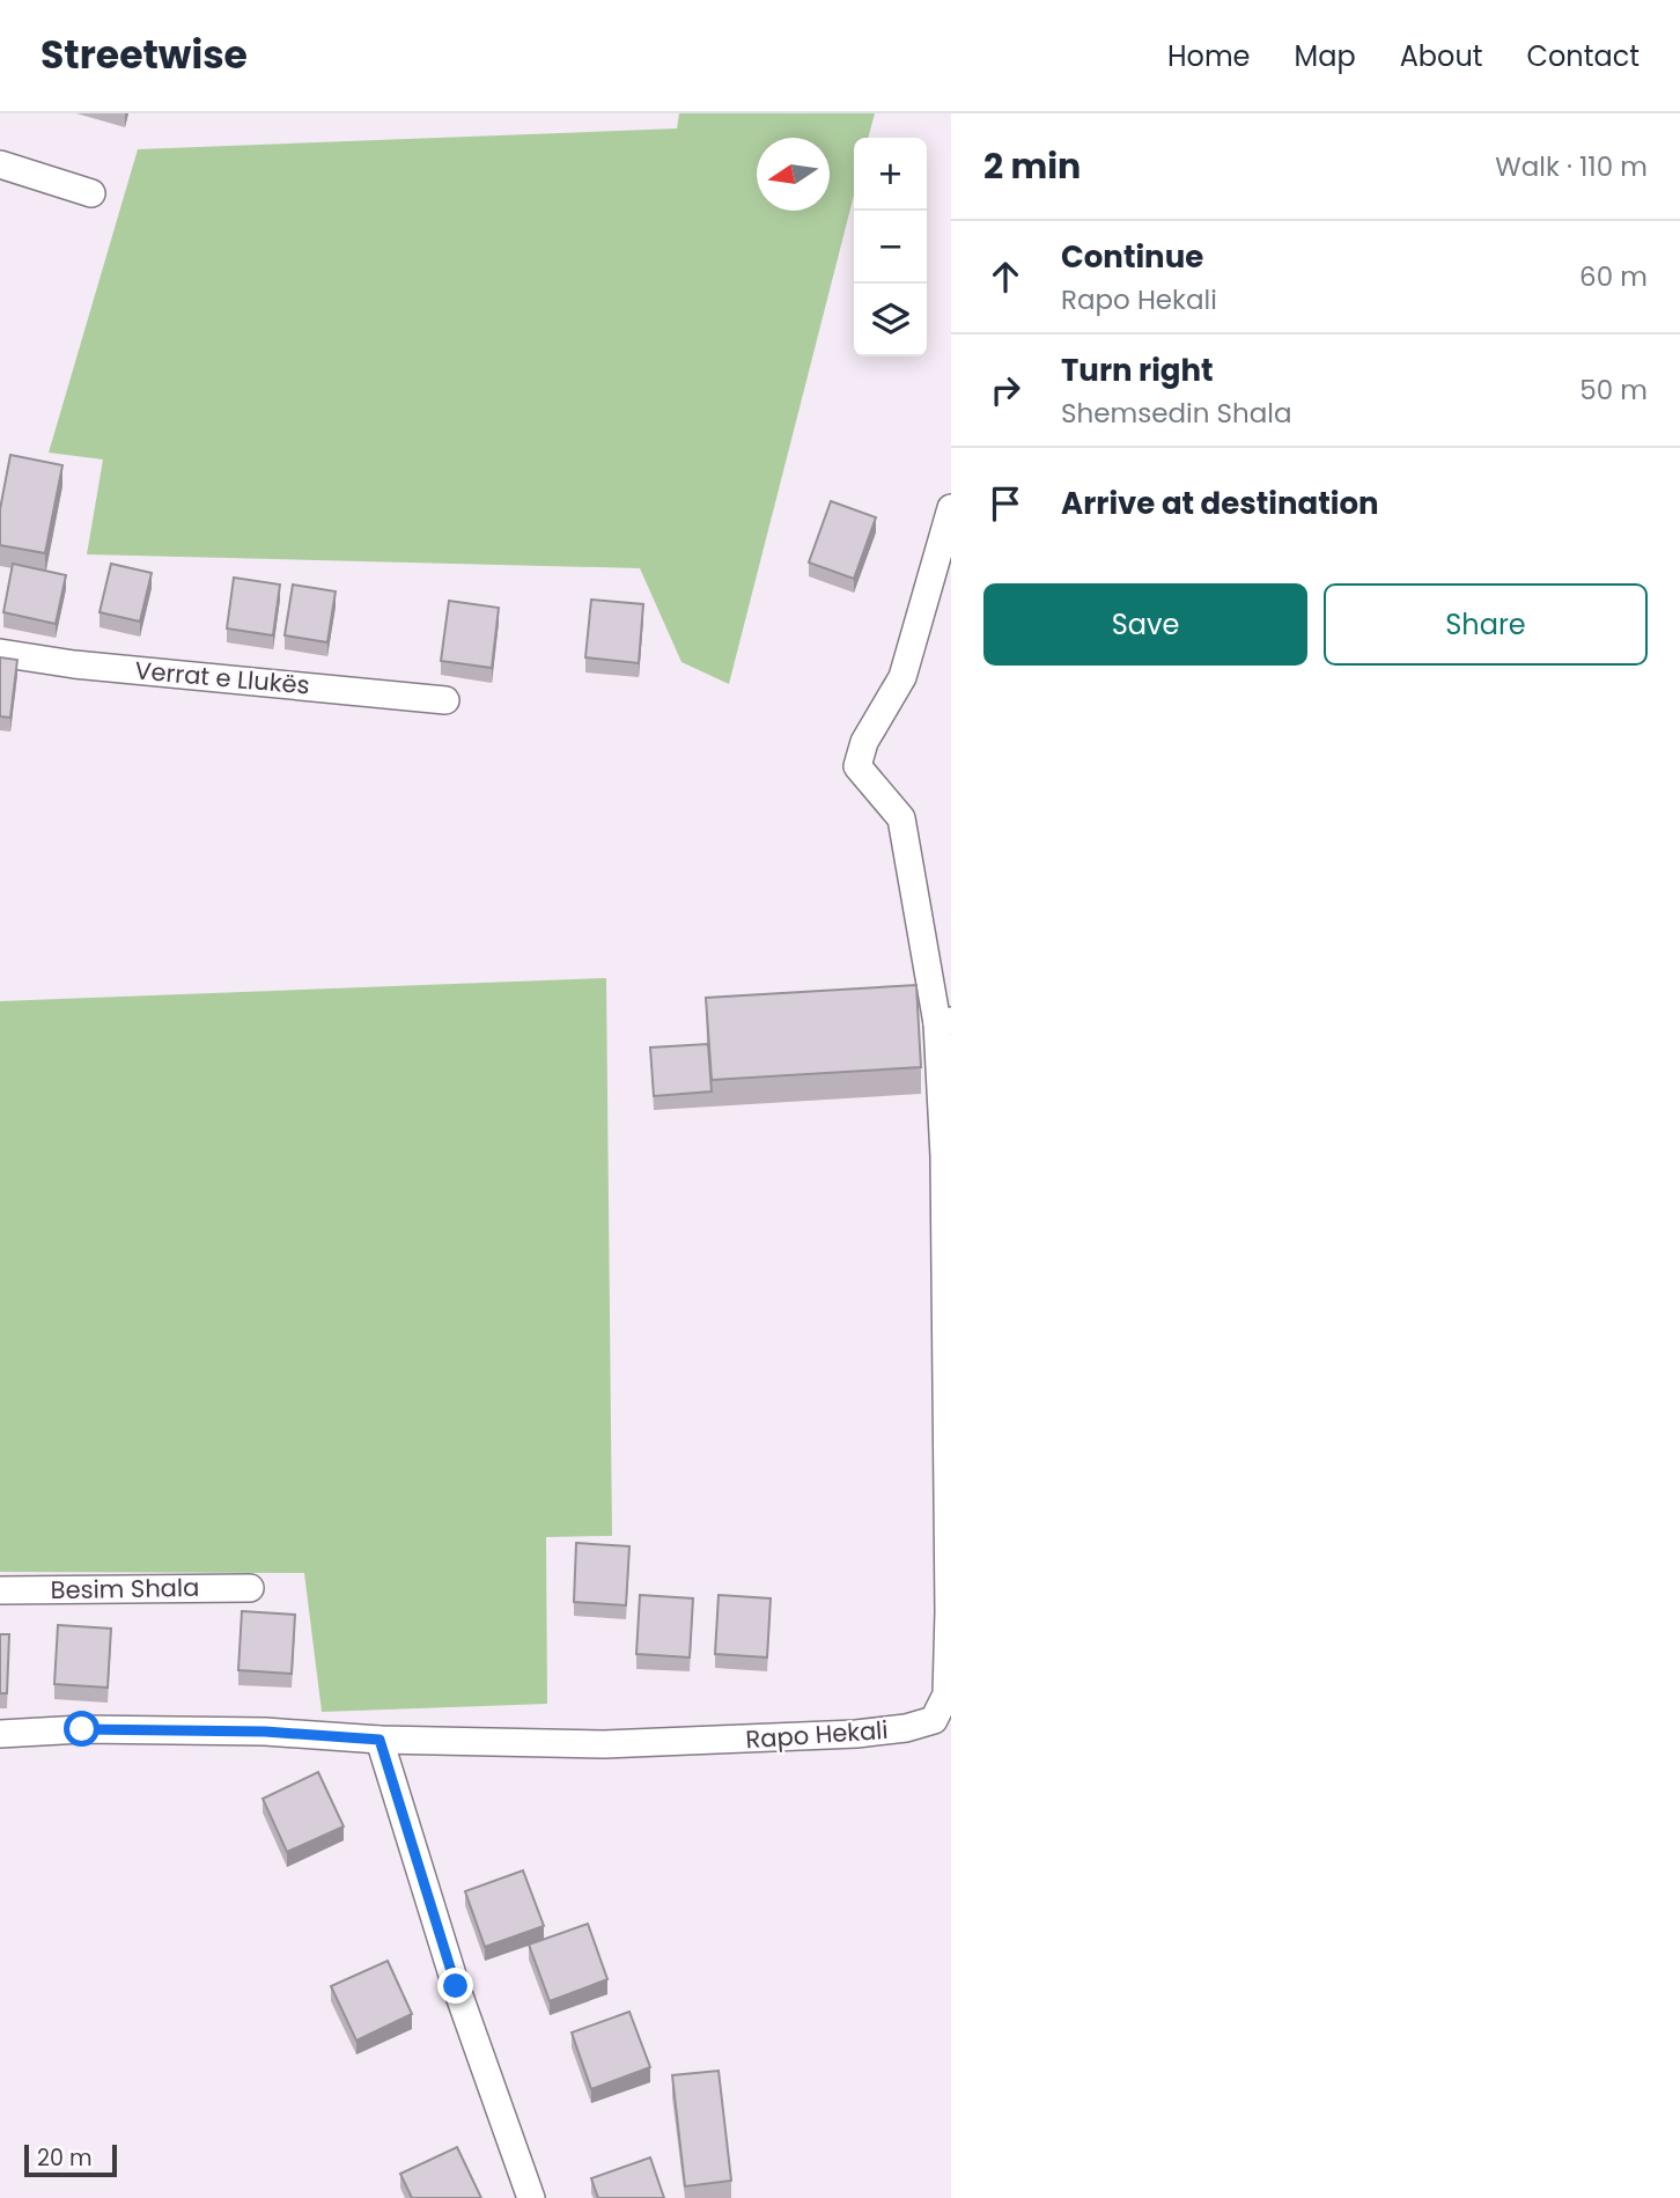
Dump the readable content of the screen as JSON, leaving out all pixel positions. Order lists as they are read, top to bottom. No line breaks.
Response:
{"streets":{"street":["Verrat e Llukës","Besim Shala","Rapo Hekali"]},"scale_bar":"20 m","north":"left","page":{"header":"Streetwise","nav":["Home","Map","About","Contact"],"heading":["2 min","Walk · 110 m"],"map_buttons":["+","−"],"list":[["Continue","Rapo Hekali","60 m"],["Turn right","Shemsedin Shala","50 m"],"Arrive at destination"],"buttons":["Save","Share"],"scale":"20 m"}}
